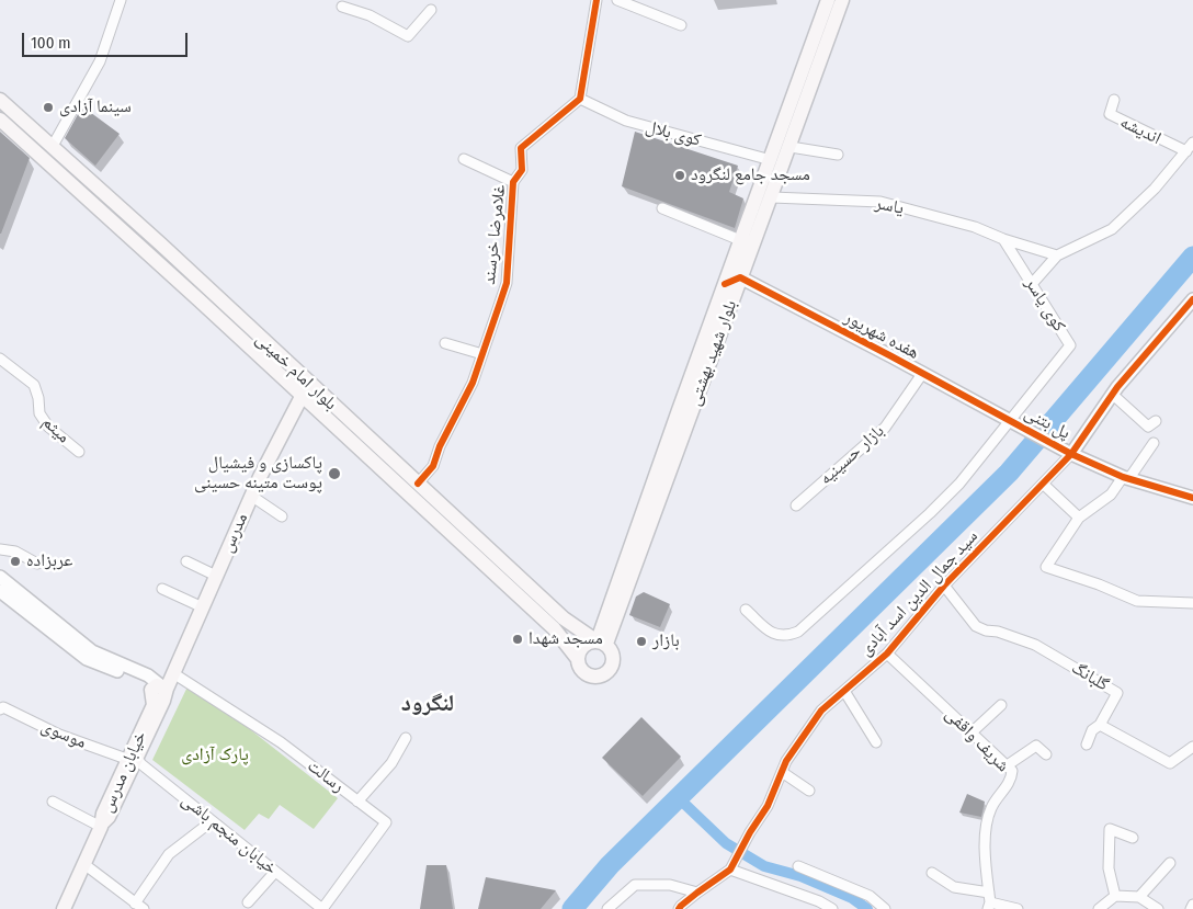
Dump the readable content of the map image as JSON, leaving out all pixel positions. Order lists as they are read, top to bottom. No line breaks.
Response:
{"streets":{"main road":["بلوار شهید بهشتی","بلوار امام خمینی","مدرس","خیابان مدرس"],"street":["اندیشه","کوی بلال","یاسر","غلامرضا خرسند","کوی یاسر","هفده شهریور","پل بتنی","میثم","بازار حسینیه","سید جمال الدین اسد آبادی","گلبانگ","موسوی","شریف واقفی","رسالت","خیابان منجم باشی"]},"crossings":[["کوی بلال","غلامرضا خرسند"],["کوی بلال","بلوار شهید بهشتی"],["یاسر","کوی یاسر"],["یاسر","بلوار شهید بهشتی"],["غلامرضا خرسند","بلوار امام خمینی"],["کوی یاسر","هفده شهریور"],["کوی یاسر","پل بتنی"],["هفده شهریور","بلوار شهید بهشتی"],["هفده شهریور","پل بتنی"],["هفده شهریور","بازار حسینیه"],["بلوار شهید بهشتی","بلوار امام خمینی"],["بلوار امام خمینی","مدرس"],["پل بتنی","سید جمال الدین اسد آبادی"],["مدرس","خیابان مدرس"],["مدرس","رسالت"],["سید جمال الدین اسد آبادی","گلبانگ"],["سید جمال الدین اسد آبادی","شریف واقفی"],["موسوی","خیابان مدرس"],["موسوی","خیابان منجم باشی"],["خیابان مدرس","رسالت"],["خیابان مدرس","خیابان منجم باشی"],["رسالت","خیابان منجم باشی"]],"districts":["لنگرود"],"parks":["پارک آزادی"],"places":["سینما آزادی","مسجد جامع لنگرود","پاکسازی و فیشیال پوست متینه حسینی","عربزاده","مسجد شهدا","بازار"],"scale_bar":"100 m"}
